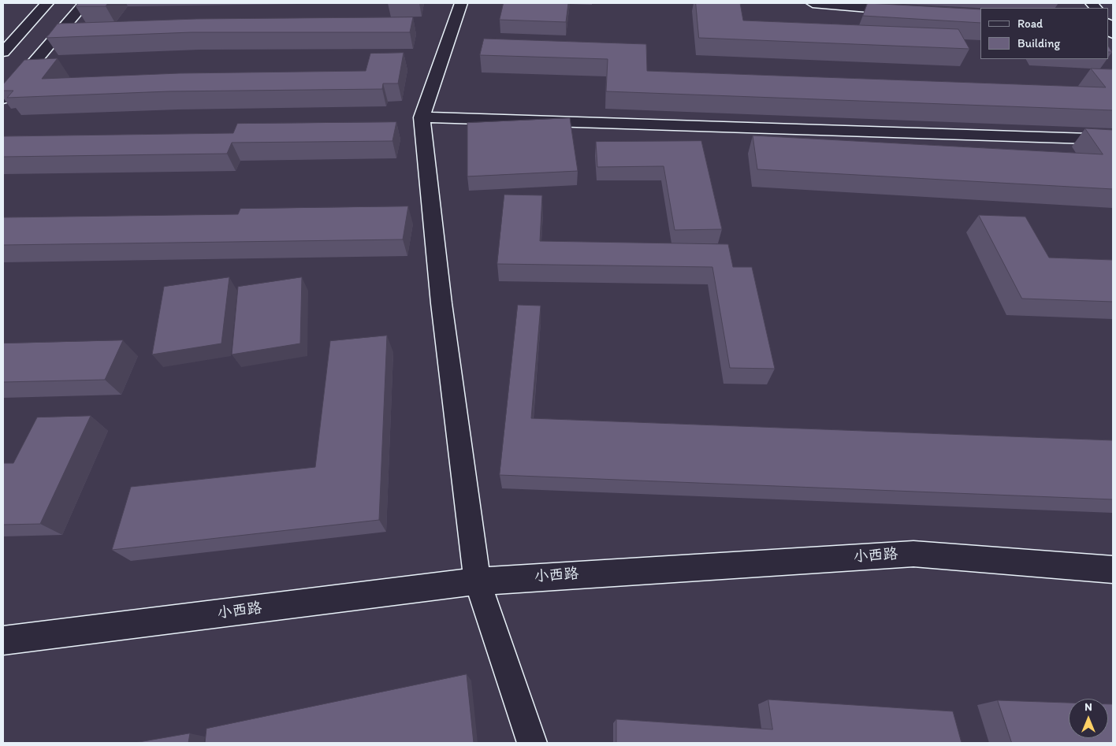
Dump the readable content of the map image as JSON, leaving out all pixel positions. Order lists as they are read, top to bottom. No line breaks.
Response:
{"streets":{"street":["小西路"]},"legend":["Road","Building"],"north":"top"}
